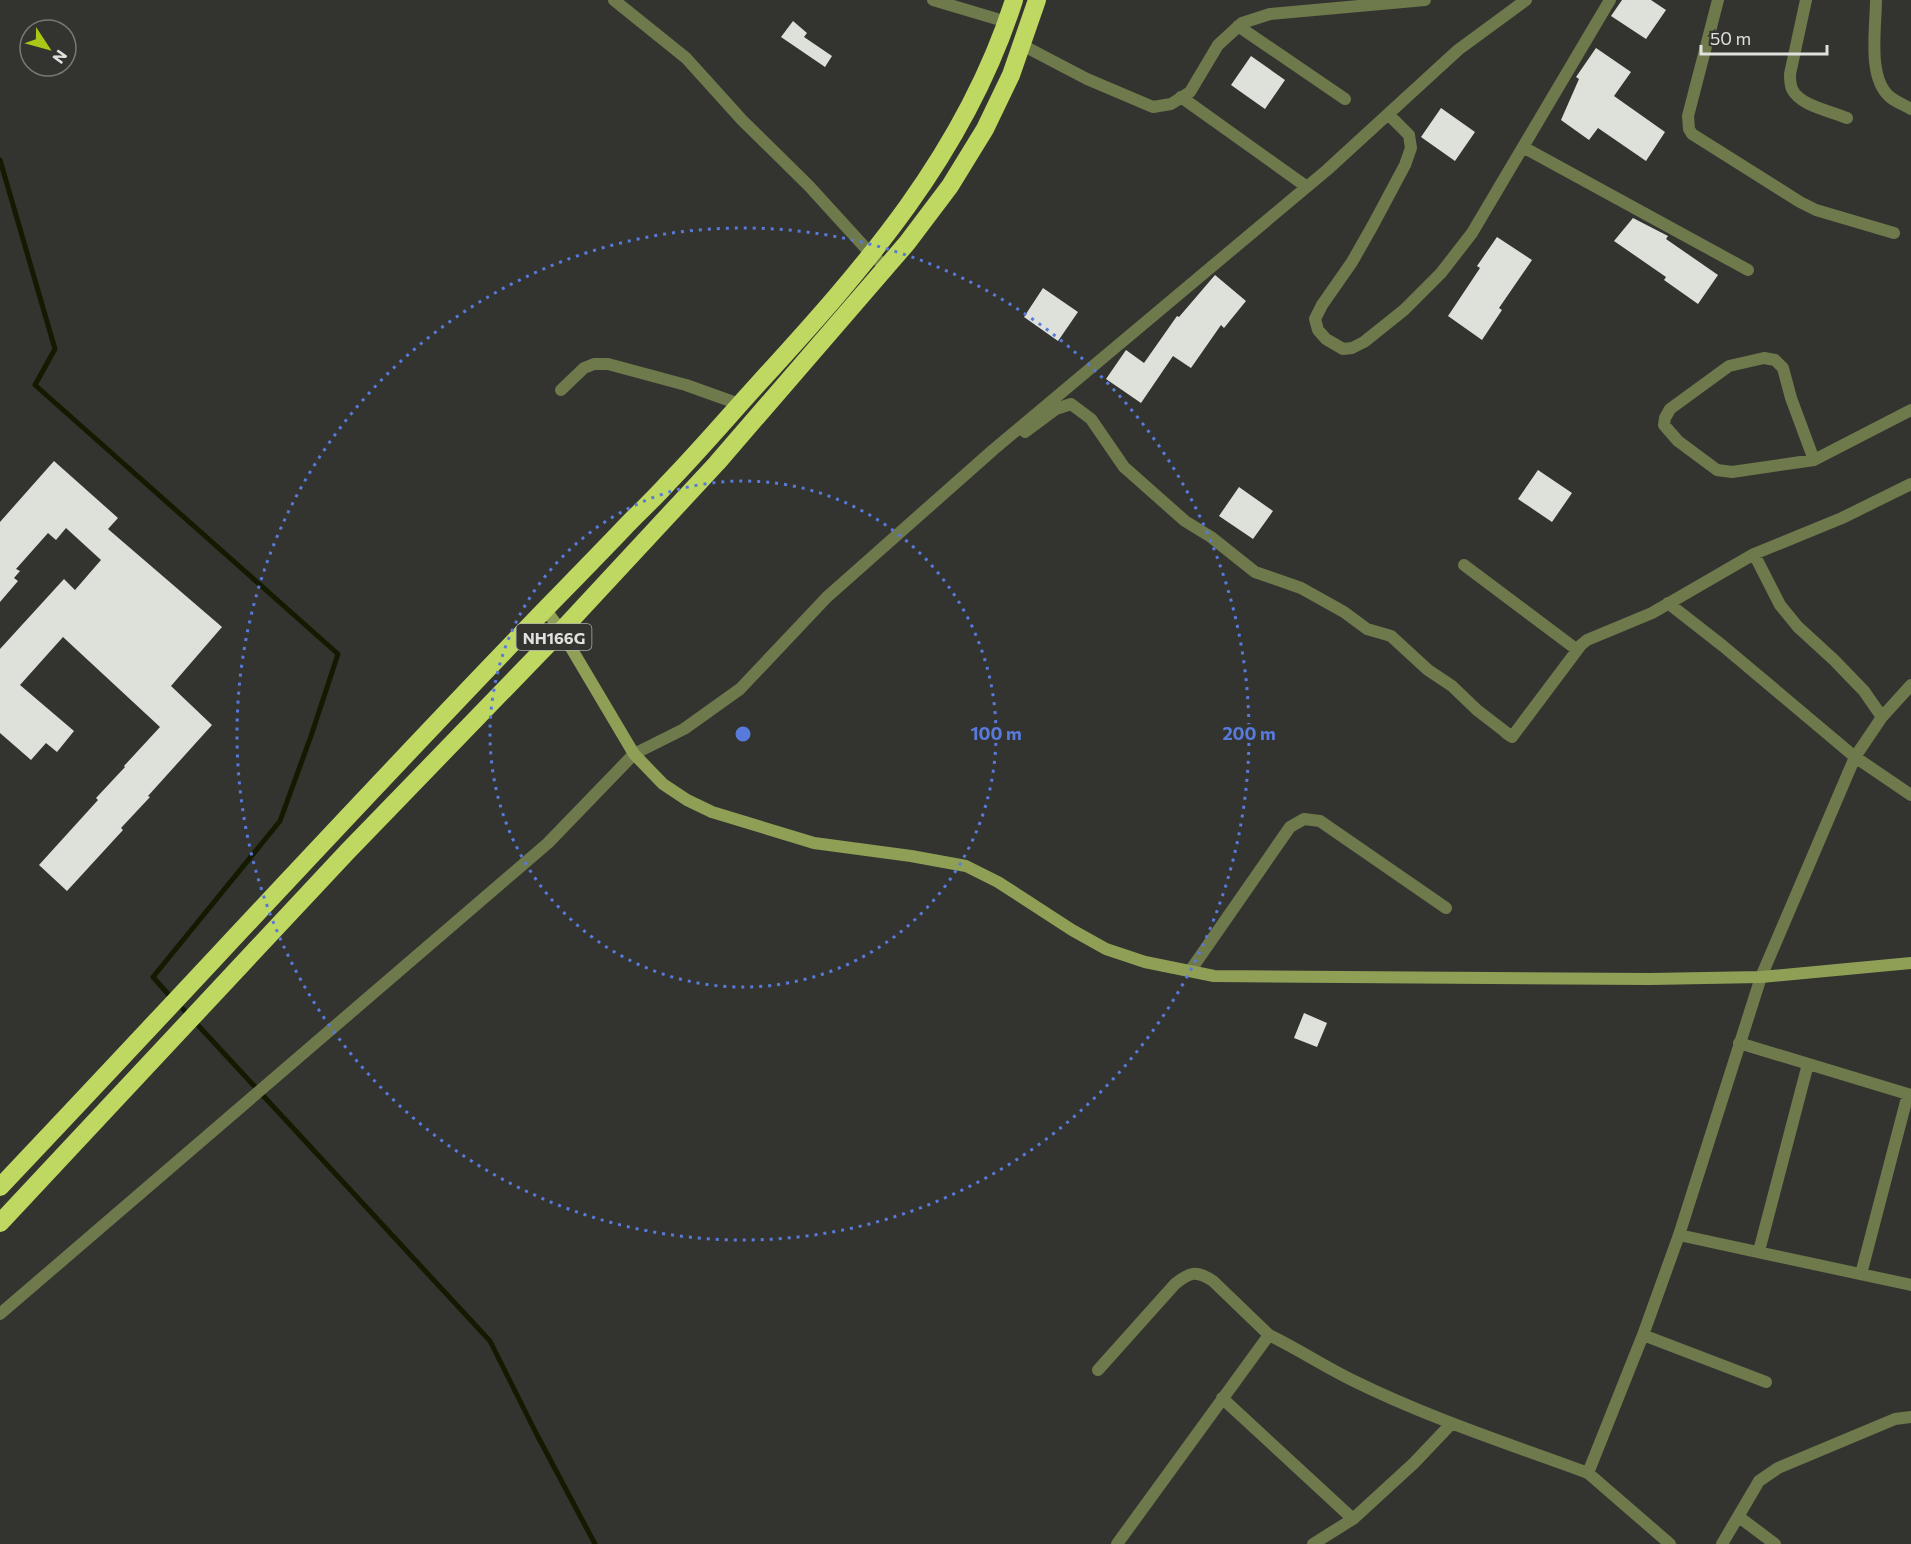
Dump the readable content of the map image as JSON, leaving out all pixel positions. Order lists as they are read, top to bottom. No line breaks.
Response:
{"streets":{"highway":["NH166G"]},"scale_bar":"50 m","north":"bottom right","rings":["100 m","200 m"]}
